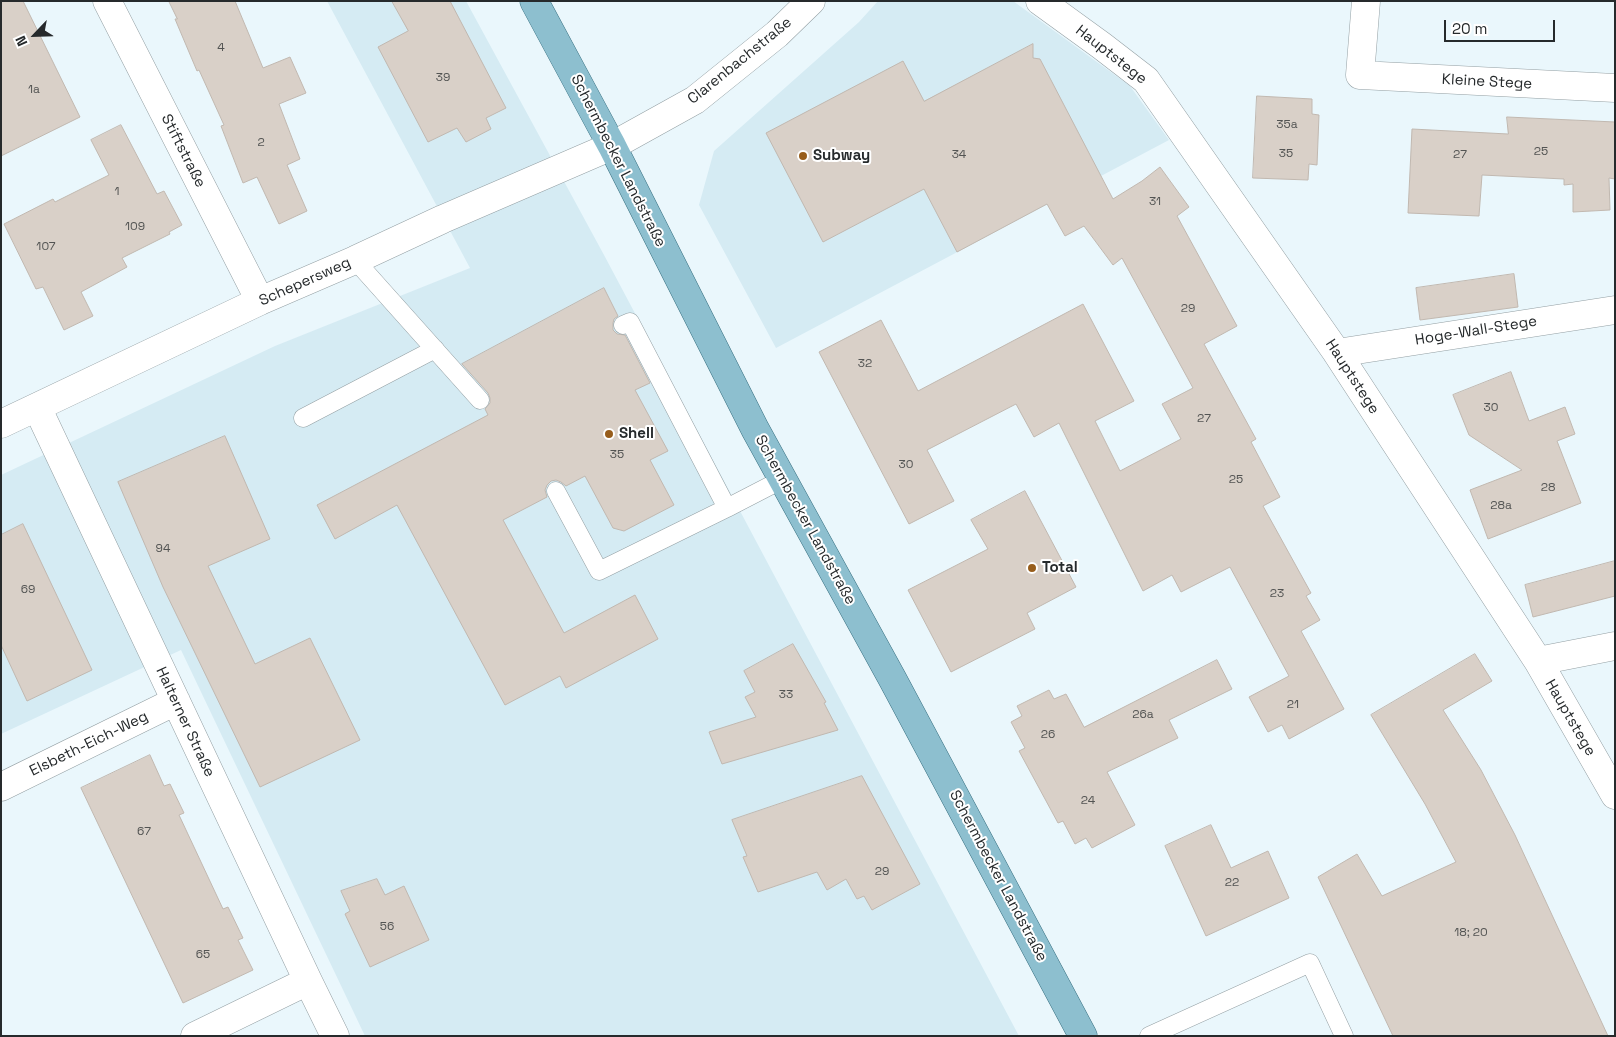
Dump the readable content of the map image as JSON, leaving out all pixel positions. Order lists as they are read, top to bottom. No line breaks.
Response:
{"streets":{"main road":["Schermbecker Landstraße"],"street":["Hauptstege","Clarenbachstraße","Kleine Stege","Stiftstraße","Schepersweg","Hoge-Wall-Stege","Halterner Straße","Elsbeth-Eich-Weg"]},"crossings":[["Hauptstege","Hoge-Wall-Stege"],["Clarenbachstraße","Schermbecker Landstraße"],["Clarenbachstraße","Schepersweg"],["Stiftstraße","Schepersweg"],["Schermbecker Landstraße","Schepersweg"],["Schepersweg","Halterner Straße"],["Halterner Straße","Elsbeth-Eich-Weg"]],"places":["Subway","Shell","Total"],"house_numbers":["4","39","1a","35a","2","25","35","34","27","1","31","109","107","29","32","30","27","35","30","25","28","28a","94","69","23","33","21","26a","26","24","67","29","22","56","18; 20","65"],"scale_bar":"20 m","north":"bottom left"}
